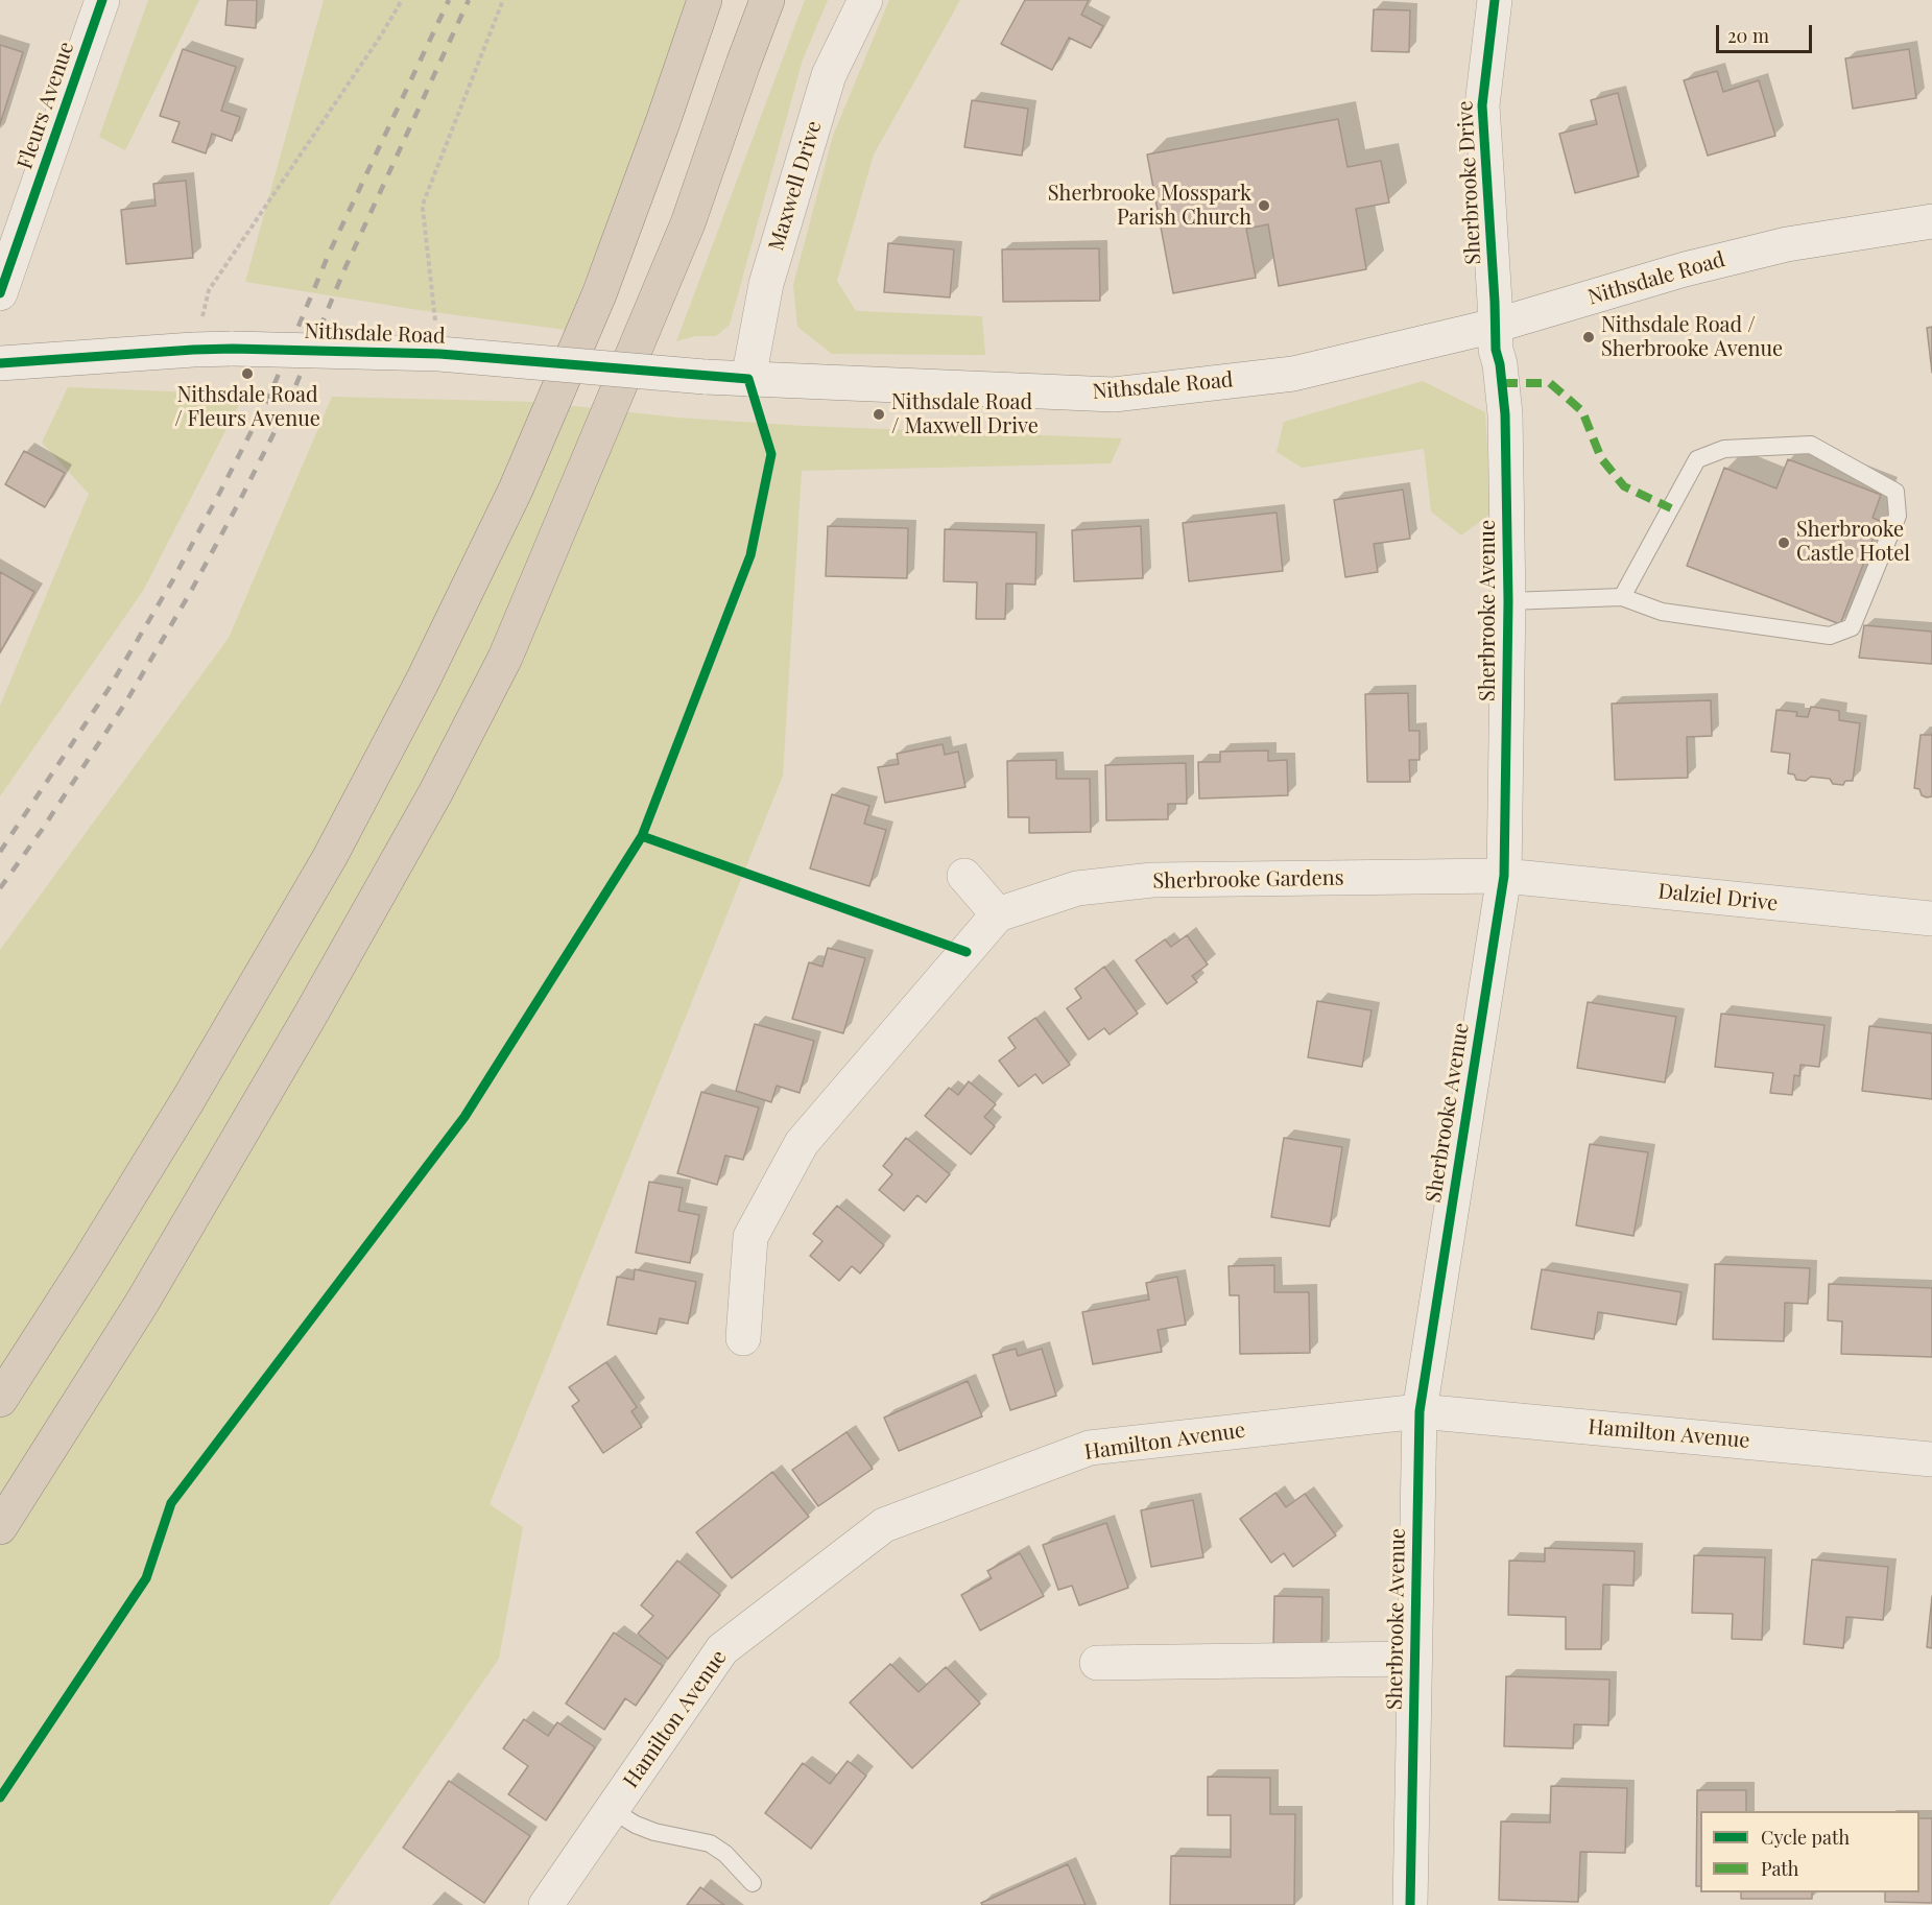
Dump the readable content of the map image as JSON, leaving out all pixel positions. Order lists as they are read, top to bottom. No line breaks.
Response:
{"streets":{"street":["Fleurs Avenue","Sherbrooke Drive","Maxwell Drive","Nithsdale Road","Sherbrooke Avenue","Sherbrooke Gardens","Dalziel Drive","Hamilton Avenue"]},"crossings":[["Sherbrooke Drive","Nithsdale Road"],["Sherbrooke Drive","Sherbrooke Avenue"],["Maxwell Drive","Nithsdale Road"],["Nithsdale Road","Sherbrooke Avenue"],["Sherbrooke Avenue","Sherbrooke Gardens"],["Sherbrooke Avenue","Dalziel Drive"],["Sherbrooke Avenue","Hamilton Avenue"],["Sherbrooke Gardens","Dalziel Drive"]],"places":["Sherbrooke Mosspark Parish Church","Nithsdale Road / Sherbrooke Avenue","Nithsdale Road / Fleurs Avenue","Nithsdale Road / Maxwell Drive","Sherbrooke Castle Hotel"],"legend":["Cycle path","Path"],"scale_bar":"20 m"}
